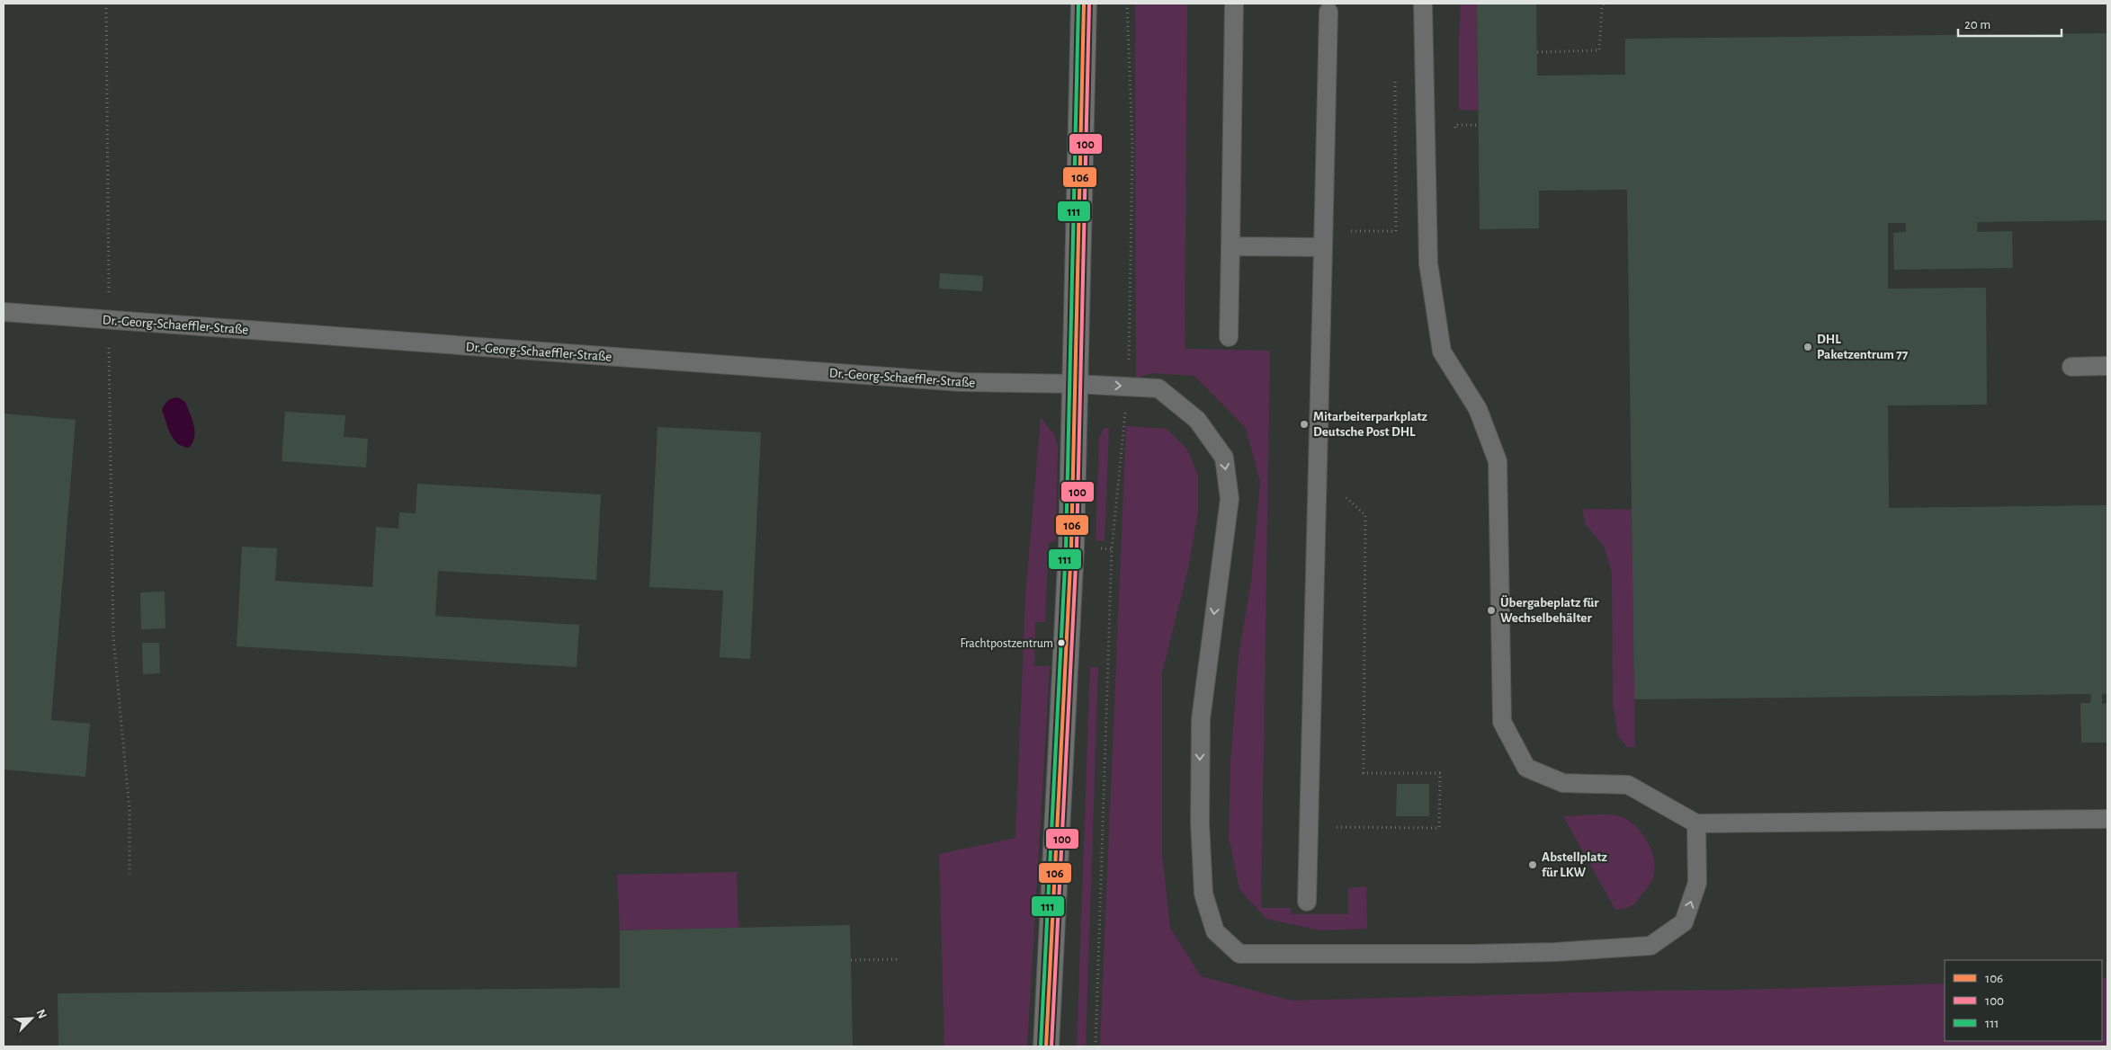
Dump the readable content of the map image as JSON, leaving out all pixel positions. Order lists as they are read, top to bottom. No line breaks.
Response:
{"streets":{"lane":["Dr.-Georg-Schaeffler-Straße"]},"places":["DHL Paketzentrum 77","Mitarbeiterparkplatz Deutsche Post DHL","Übergabeplatz für Wechselbehälter","Frachtpostzentrum","Abstellplatz für LKW"],"lines":["transit line 106","transit line 100","transit line 111"],"legend":["106","100","111"],"scale_bar":"20 m","north":"top right"}
